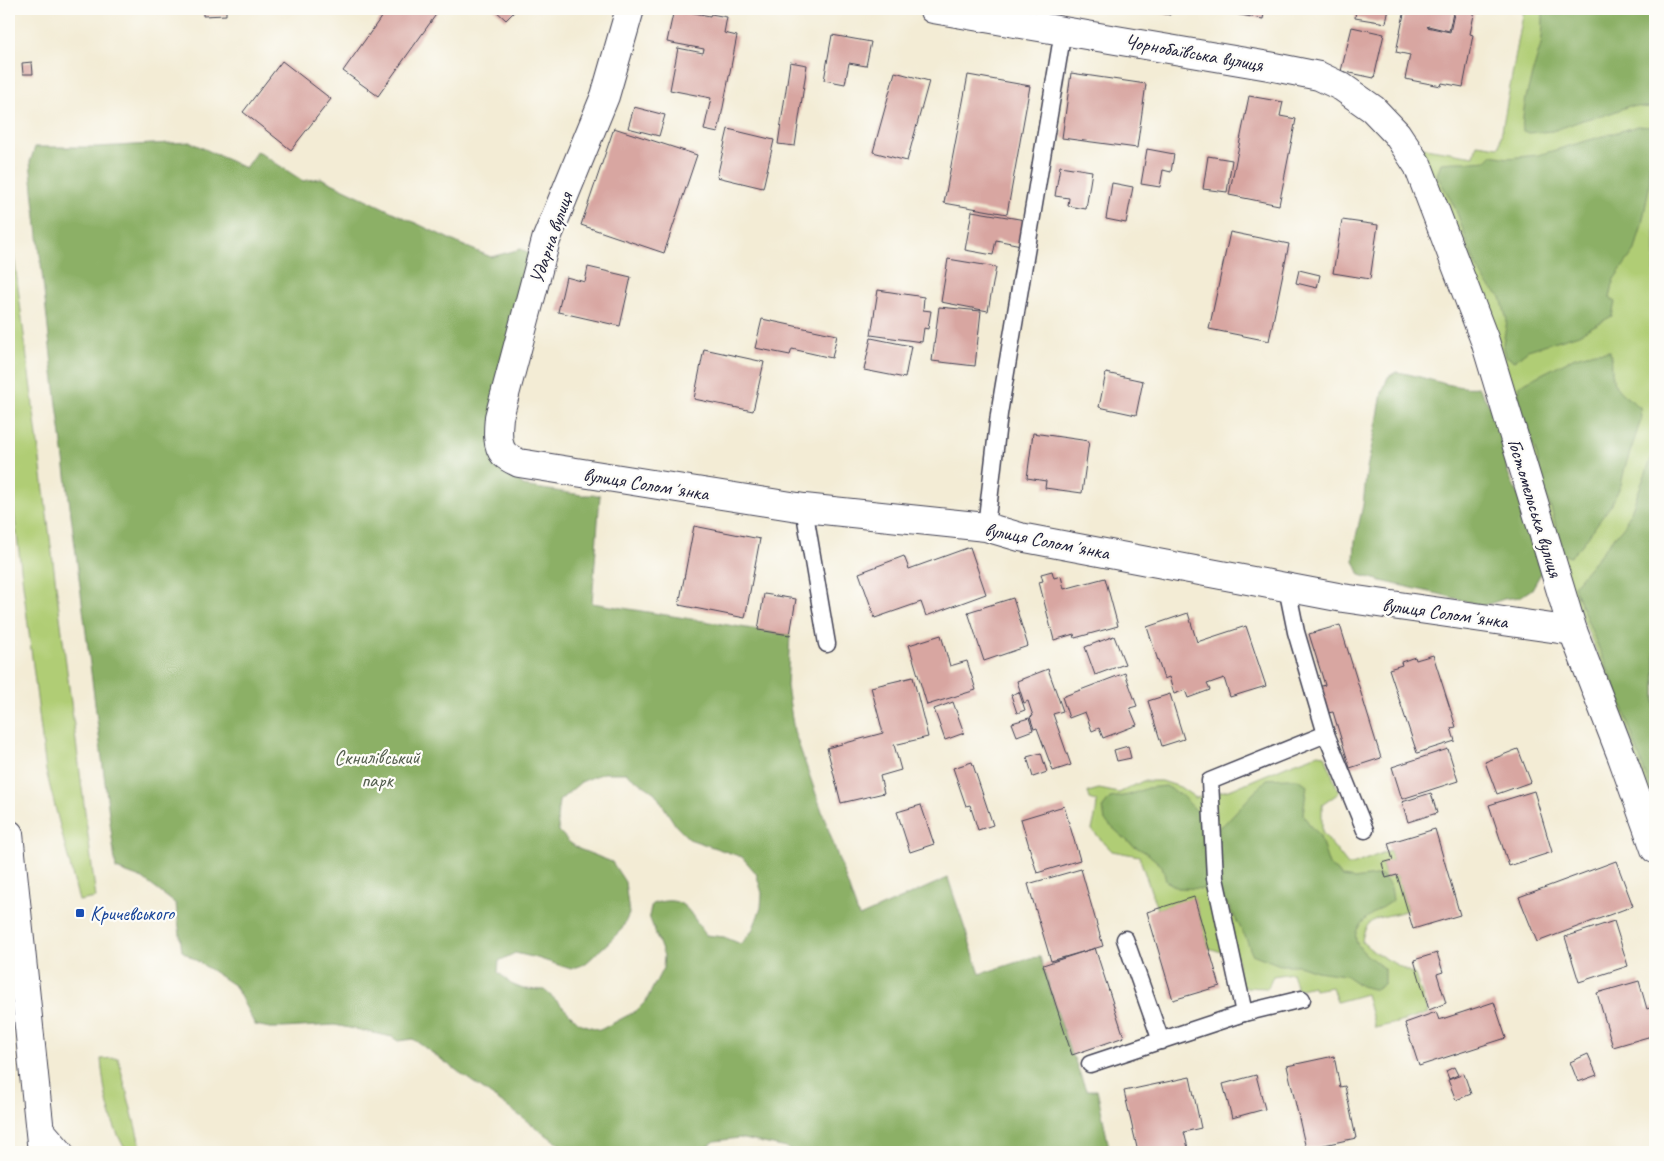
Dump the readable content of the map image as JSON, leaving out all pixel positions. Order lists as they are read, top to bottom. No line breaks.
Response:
{"streets":{"street":["Чорнобаївська вулиця","Ударна вулиця","вулиця Соломʼянка","Гостомельська вулиця"]},"crossings":[["Чорнобаївська вулиця","Гостомельська вулиця"],["Ударна вулиця","вулиця Соломʼянка"],["вулиця Соломʼянка","Гостомельська вулиця"]],"parks":["Скнилівський парк"],"places":{"transit":["Кричевського"]}}
